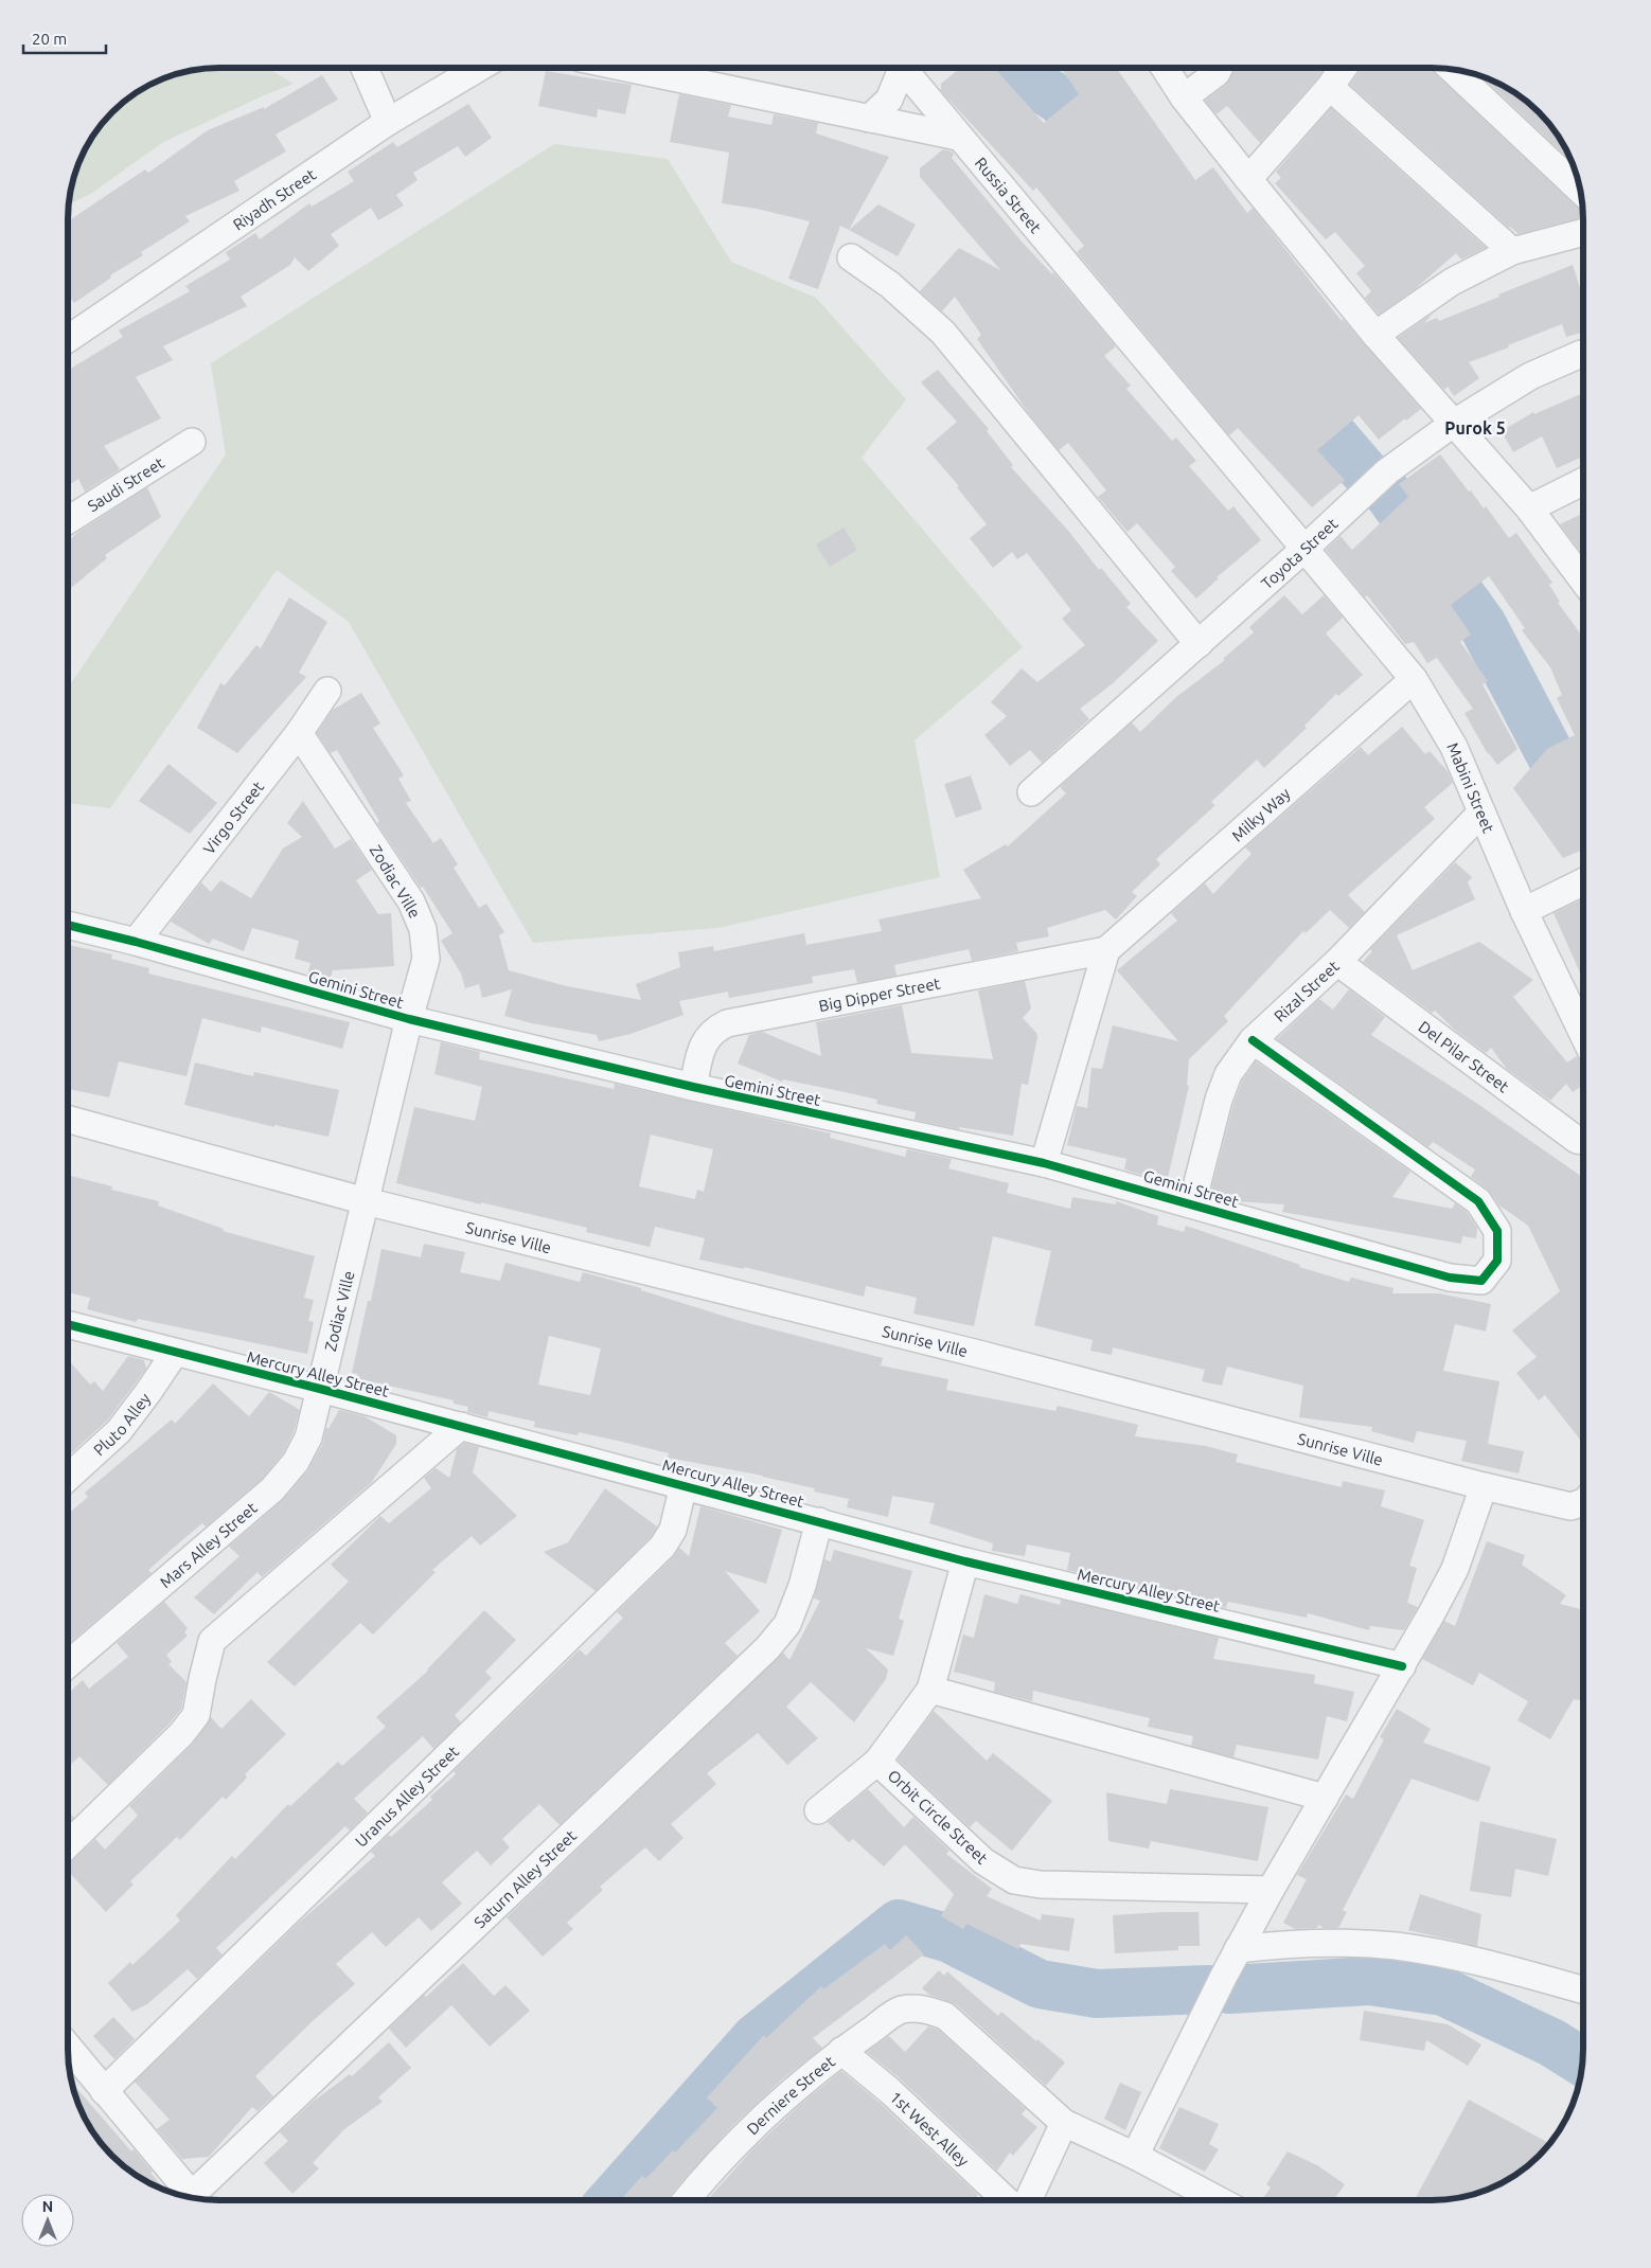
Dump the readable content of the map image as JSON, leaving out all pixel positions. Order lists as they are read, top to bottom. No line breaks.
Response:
{"streets":{"street":["Russia Street","Riyadh Street","Saudi Street","Toyota Street","Mabini Street","Milky Way","Virgo Street","Zodiac Ville","Gemini Street","Rizal Street","Big Dipper Street","Del Pilar Street","Sunrise Ville","Mercury Alley Street","Pluto Alley","Mars Alley Street","Uranus Alley Street","Orbit Circle Street","Saturn Alley Street","Derniere Street","1st West Alley"]},"crossings":[["Russia Street","Toyota Street"],["Russia Street","Mabini Street"],["Toyota Street","Mabini Street"],["Mabini Street","Milky Way"],["Mabini Street","Rizal Street"],["Milky Way","Big Dipper Street"],["Virgo Street","Zodiac Ville"],["Virgo Street","Gemini Street"],["Zodiac Ville","Gemini Street"],["Zodiac Ville","Sunrise Ville"],["Zodiac Ville","Mercury Alley Street"],["Zodiac Ville","Mars Alley Street"],["Gemini Street","Rizal Street"],["Gemini Street","Big Dipper Street"],["Rizal Street","Del Pilar Street"],["Mercury Alley Street","Pluto Alley"],["Mercury Alley Street","Mars Alley Street"],["Mercury Alley Street","Uranus Alley Street"],["Mercury Alley Street","Saturn Alley Street"],["Derniere Street","1st West Alley"]],"districts":["Purok 5"],"scale_bar":"20 m","north":"top"}
